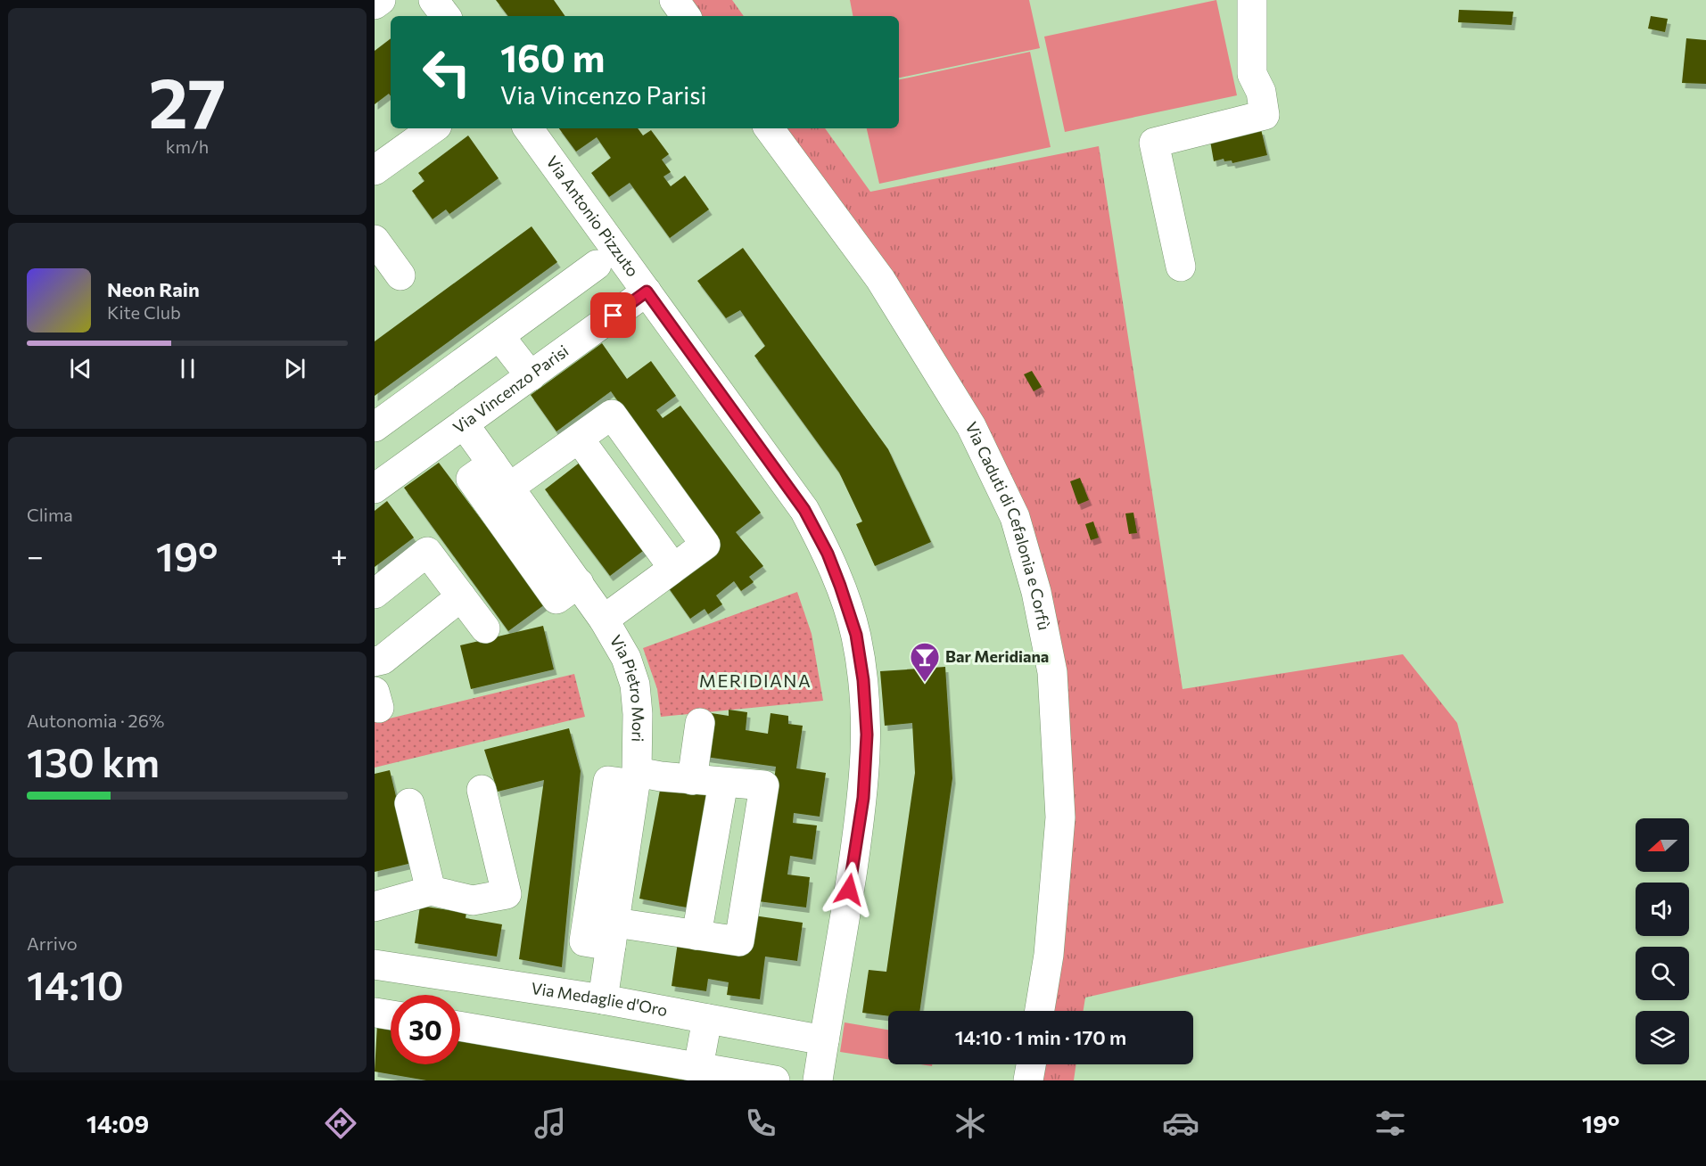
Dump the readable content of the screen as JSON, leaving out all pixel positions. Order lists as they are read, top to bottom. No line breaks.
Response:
{"streets":{"street":["Via Antonio Pizzuto","Via Vincenzo Parisi","Via Caduti di Cefalonia e Corfù","Via Pietro Mori","Via Medaglie d'Oro"]},"crossings":[["Via Antonio Pizzuto","Via Vincenzo Parisi"],["Via Antonio Pizzuto","Via Medaglie d'Oro"],["Via Vincenzo Parisi","Via Pietro Mori"]],"districts":["MERIDIANA"],"places":{"bar":["Bar Meridiana"]},"north":"left","page":{"tile":[["27","km/h"],"Clima",["Autonomia · 26%","130 km"],["Arrivo","14:10"]],"turn":["160 m","Via Vincenzo Parisi"],"song":["Neon Rain","Kite Club"],"heat":["−","19°","+"],"limit":"30","trip":"14:10 · 1 min · 170 m","tabs":["14:09","19°"]}}
